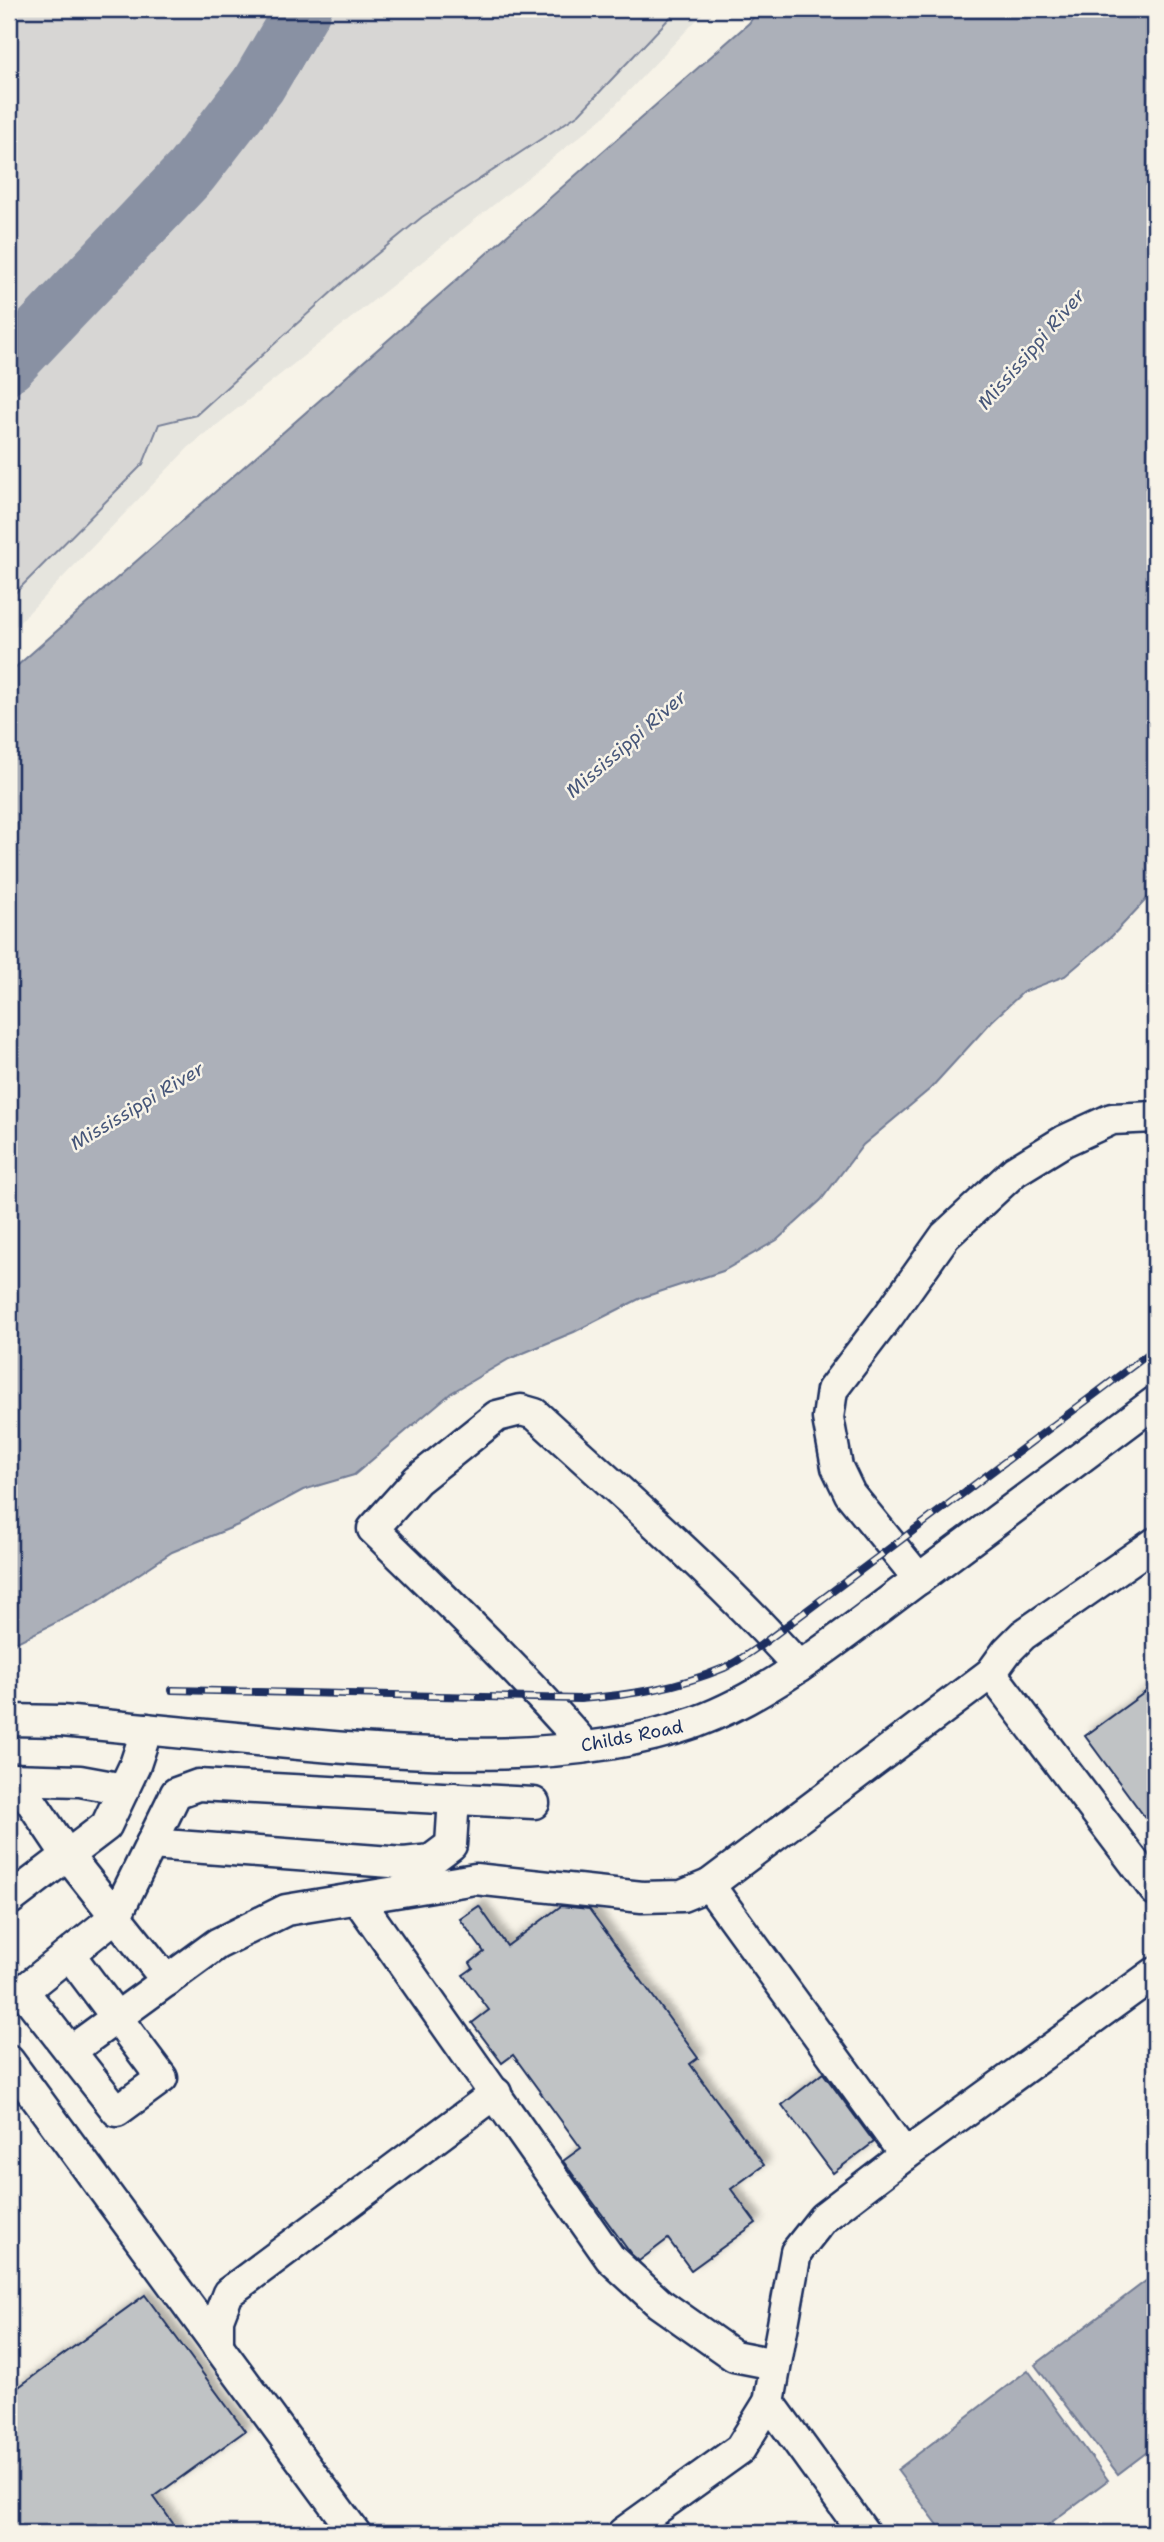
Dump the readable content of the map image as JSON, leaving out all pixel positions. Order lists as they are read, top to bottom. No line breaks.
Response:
{"streets":{"street":["Childs Road"]},"water":["Mississippi River"]}
